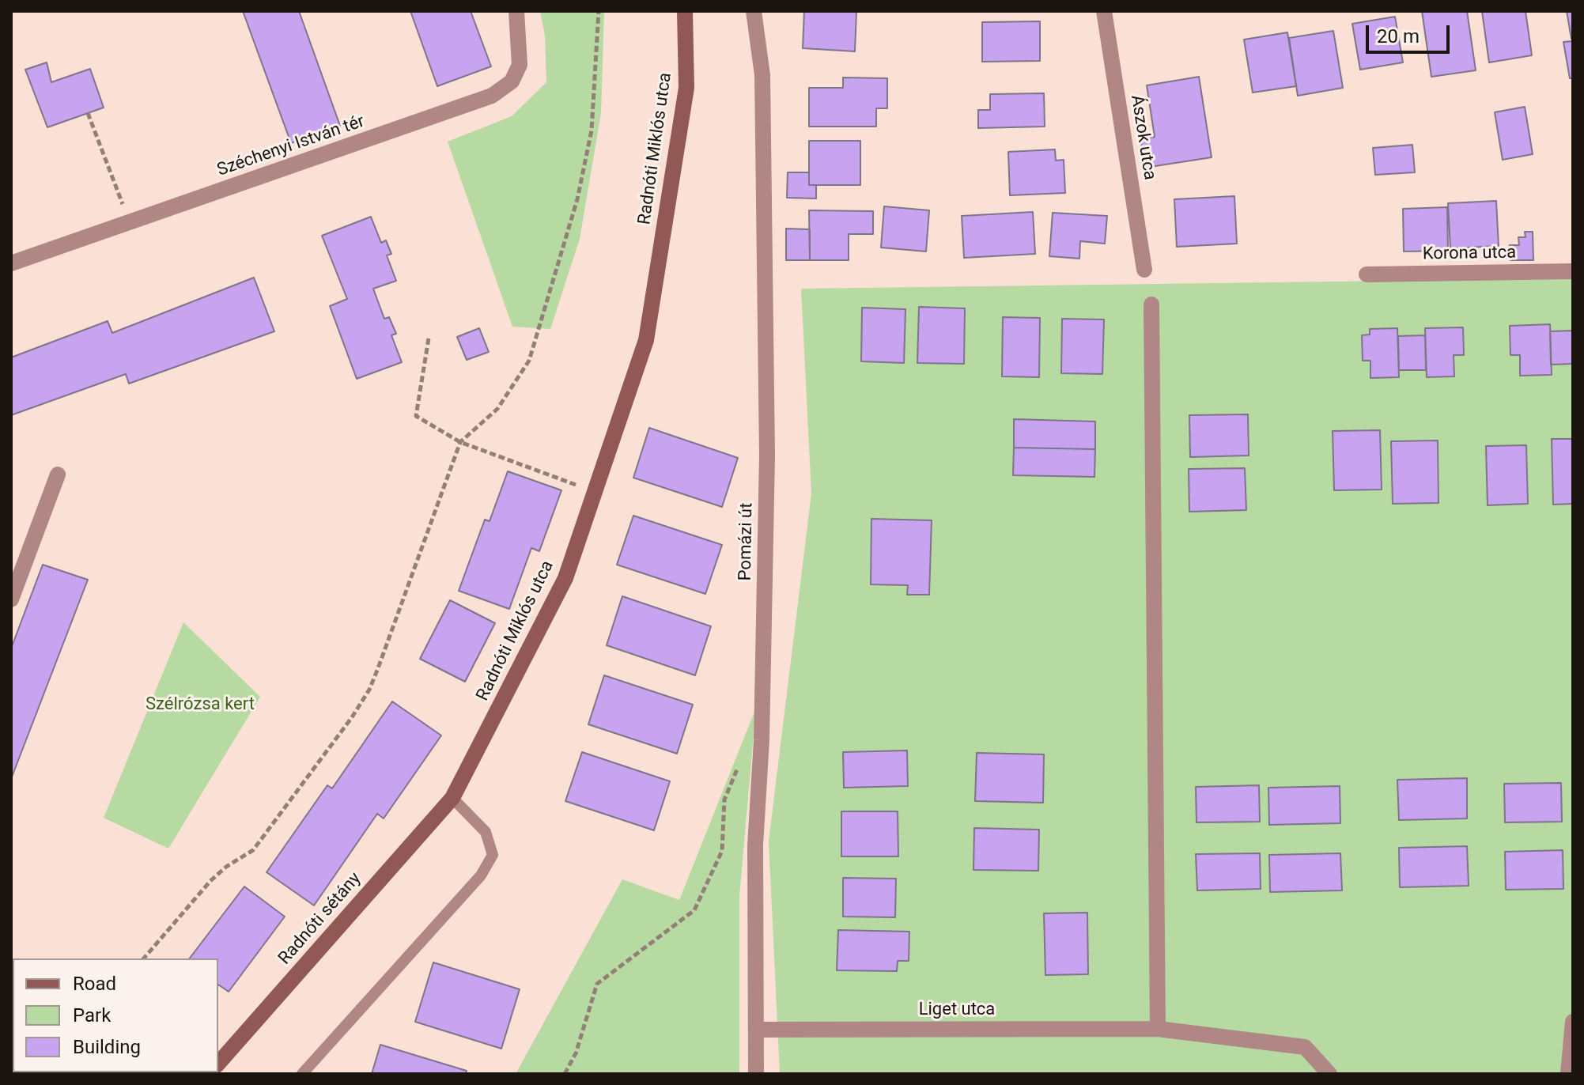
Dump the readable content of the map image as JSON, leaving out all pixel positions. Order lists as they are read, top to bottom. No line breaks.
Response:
{"streets":{"street":["Ászok utca","Széchenyi István tér","Radnóti Miklós utca","Korona utca","Pomázi út","Radnóti sétány","Liget utca"]},"crossings":[["Radnóti Miklós utca","Radnóti sétány"],["Pomázi út","Liget utca"]],"parks":["Szélrózsa kert"],"legend":["Road","Park","Building"],"scale_bar":"20 m"}
